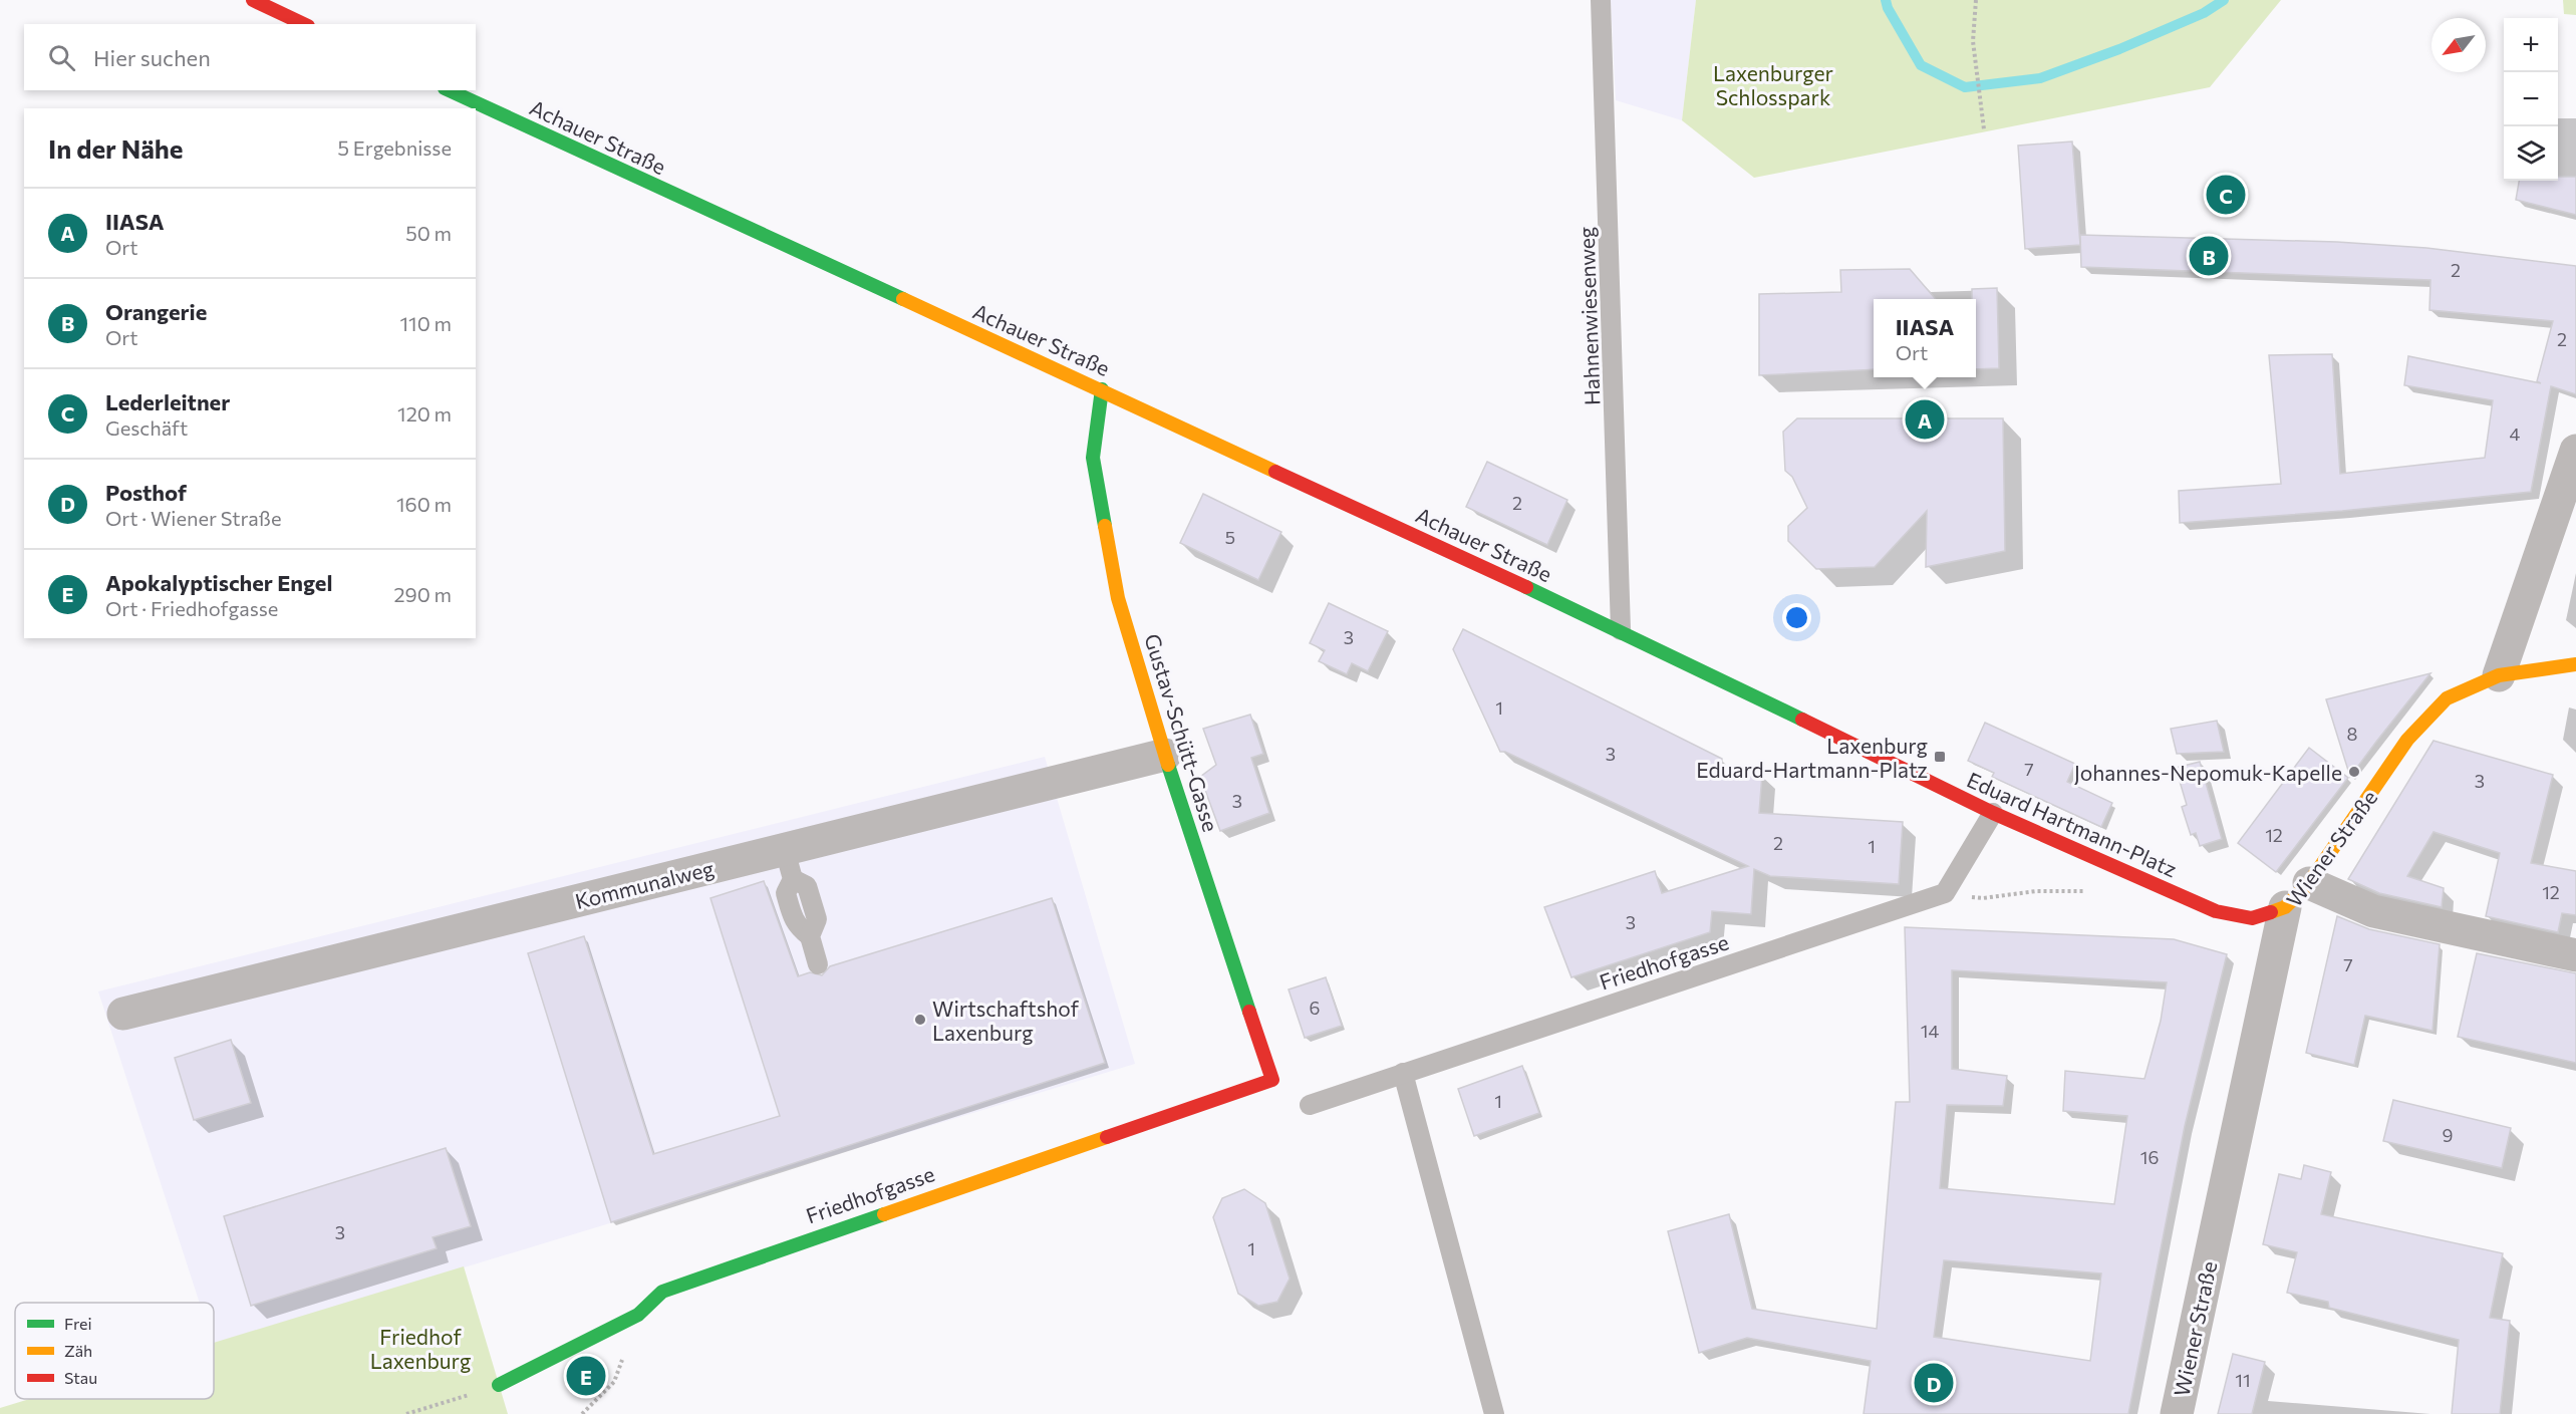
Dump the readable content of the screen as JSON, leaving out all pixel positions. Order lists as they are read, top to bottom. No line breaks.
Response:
{"streets":{"street":["Achauer Straße","Gustav-Schütt-Gasse","Eduard Hartmann-Platz","Wiener Straße","Kommunalweg","Friedhofgasse"],"lane":["Hahnenwiesenweg"]},"crossings":[["Achauer Straße","Hahnenwiesenweg"],["Achauer Straße","Gustav-Schütt-Gasse"],["Achauer Straße","Eduard Hartmann-Platz"],["Hahnenwiesenweg","Eduard Hartmann-Platz"],["Gustav-Schütt-Gasse","Kommunalweg"],["Gustav-Schütt-Gasse","Friedhofgasse"],["Eduard Hartmann-Platz","Wiener Straße"]],"parks":["Laxenburger Schlosspark","Friedhof Laxenburg"],"places":{"transit":["Laxenburg Eduard-Hartmann-Platz"],"other":["Johannes-Nepomuk-Kapelle","Wirtschaftshof Laxenburg"]},"house_numbers":["2","2","4","2","5","3","1","8","3","7","3","3","12","2","1","12","3","7","6","14","1","9","16","3","1","11"],"legend":["Frei","Zäh","Stau"],"north":"bottom left","page":{"map_buttons":["+","−"],"search":"Hier suchen","heading":["In der Nähe","5 Ergebnisse"],"pins":["C","B","A","E","D"],"list":[{"mark":"A","name":"IIASA","note":"Ort","value":"50 m"},{"mark":"B","name":"Orangerie","note":"Ort","value":"110 m"},{"mark":"C","name":"Lederleitner","note":"Geschäft","value":"120 m"},{"mark":"D","name":"Posthof","note":"Ort · Wiener Straße","value":"160 m"},{"mark":"E","name":"Apokalyptischer Engel","note":"Ort · Friedhofgasse","value":"290 m"}],"popup":["IIASA","Ort"]}}
